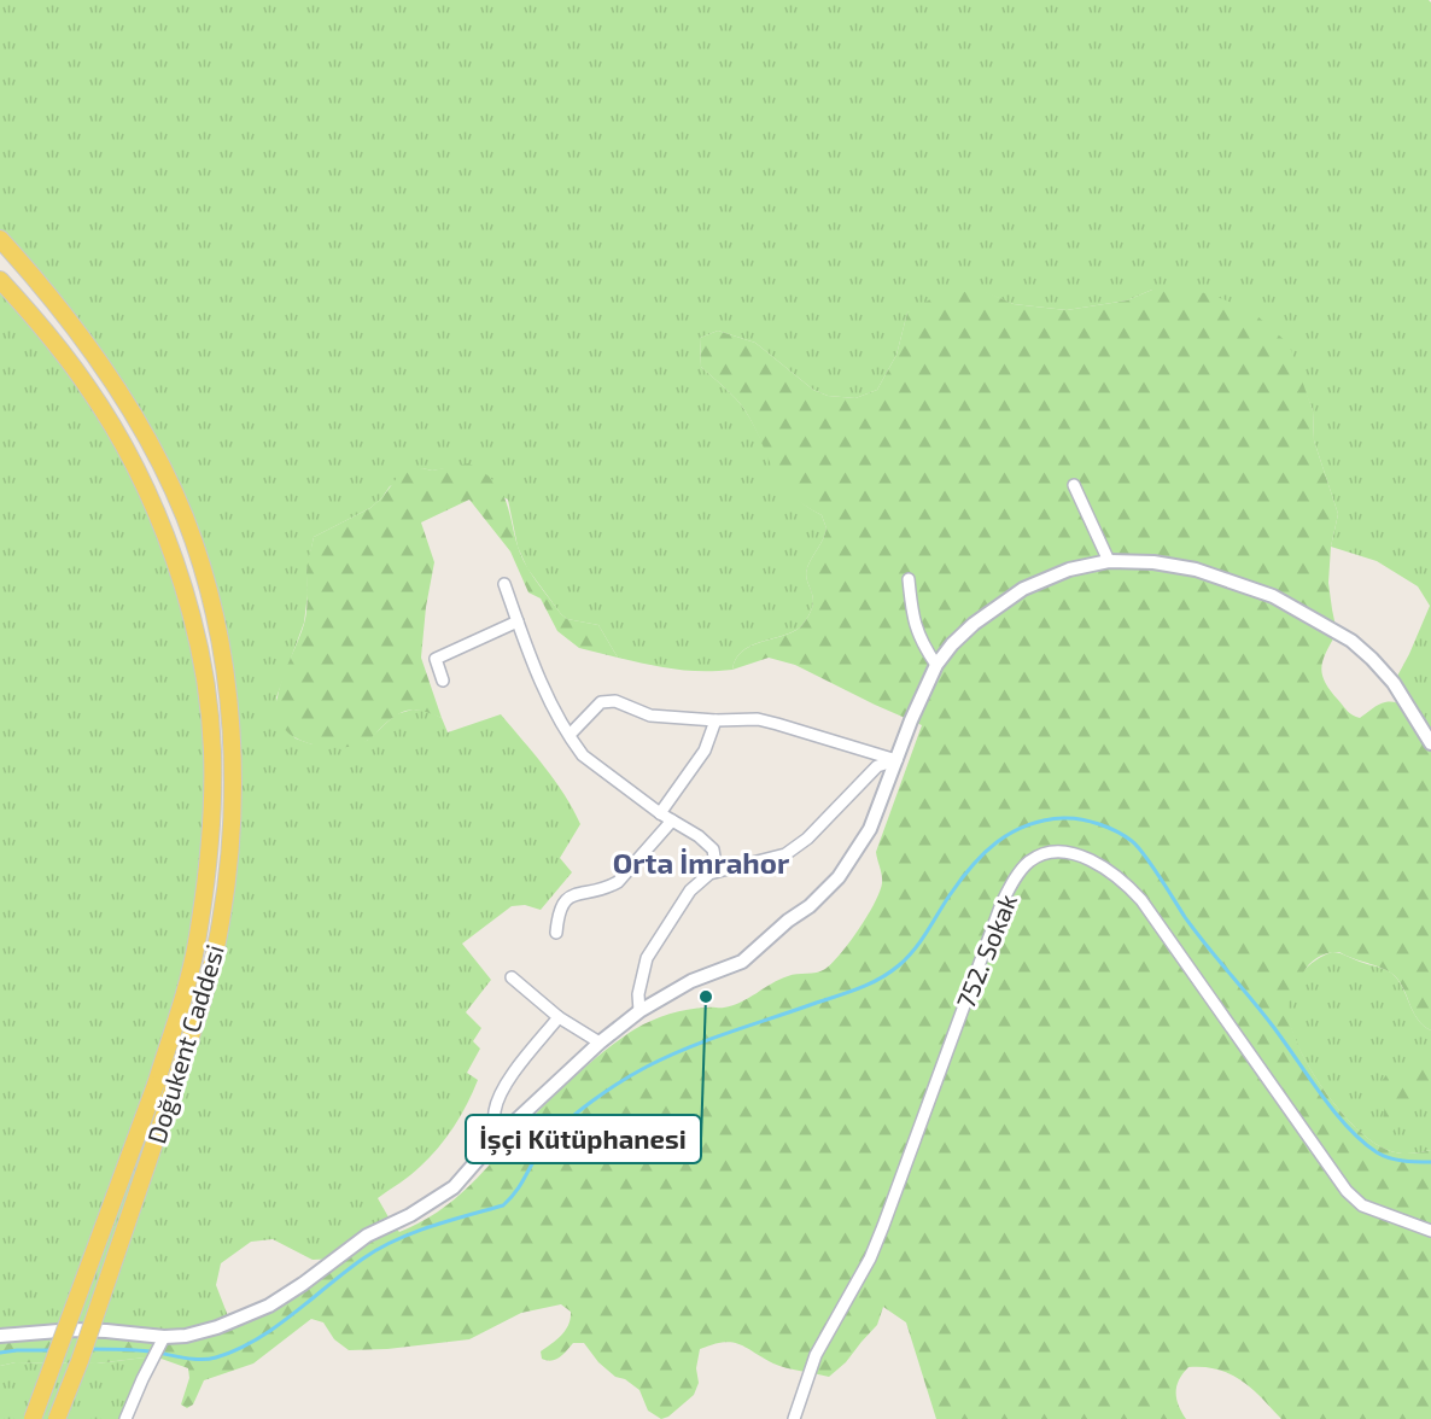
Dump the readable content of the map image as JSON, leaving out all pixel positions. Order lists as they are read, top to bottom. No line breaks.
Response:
{"streets":{"main road":["Doğukent Caddesi"],"street":["752. Sokak"]},"districts":["Orta İmrahor"],"places":["İşçi Kütüphanesi"]}
